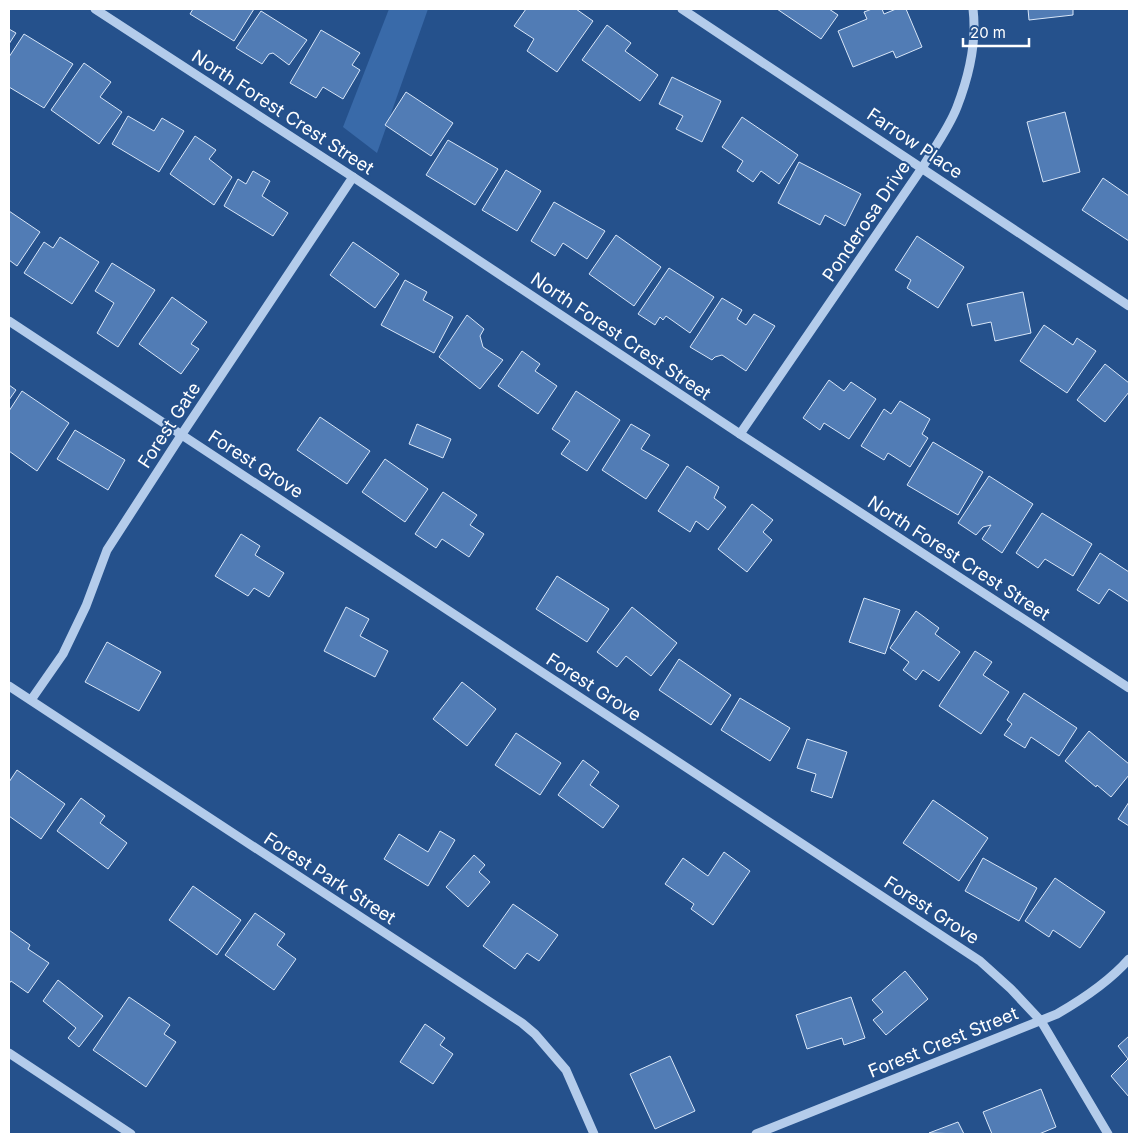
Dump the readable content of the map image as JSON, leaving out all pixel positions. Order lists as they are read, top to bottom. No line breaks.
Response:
{"streets":{"street":["North Forest Crest Street","Farrow Place","Ponderosa Drive","Forest Gate","Forest Grove","Forest Park Street","Forest Crest Street"]},"crossings":[["North Forest Crest Street","Ponderosa Drive"],["North Forest Crest Street","Forest Gate"],["Farrow Place","Ponderosa Drive"],["Forest Gate","Forest Grove"],["Forest Gate","Forest Park Street"],["Forest Grove","Forest Crest Street"]],"scale_bar":"20 m"}
